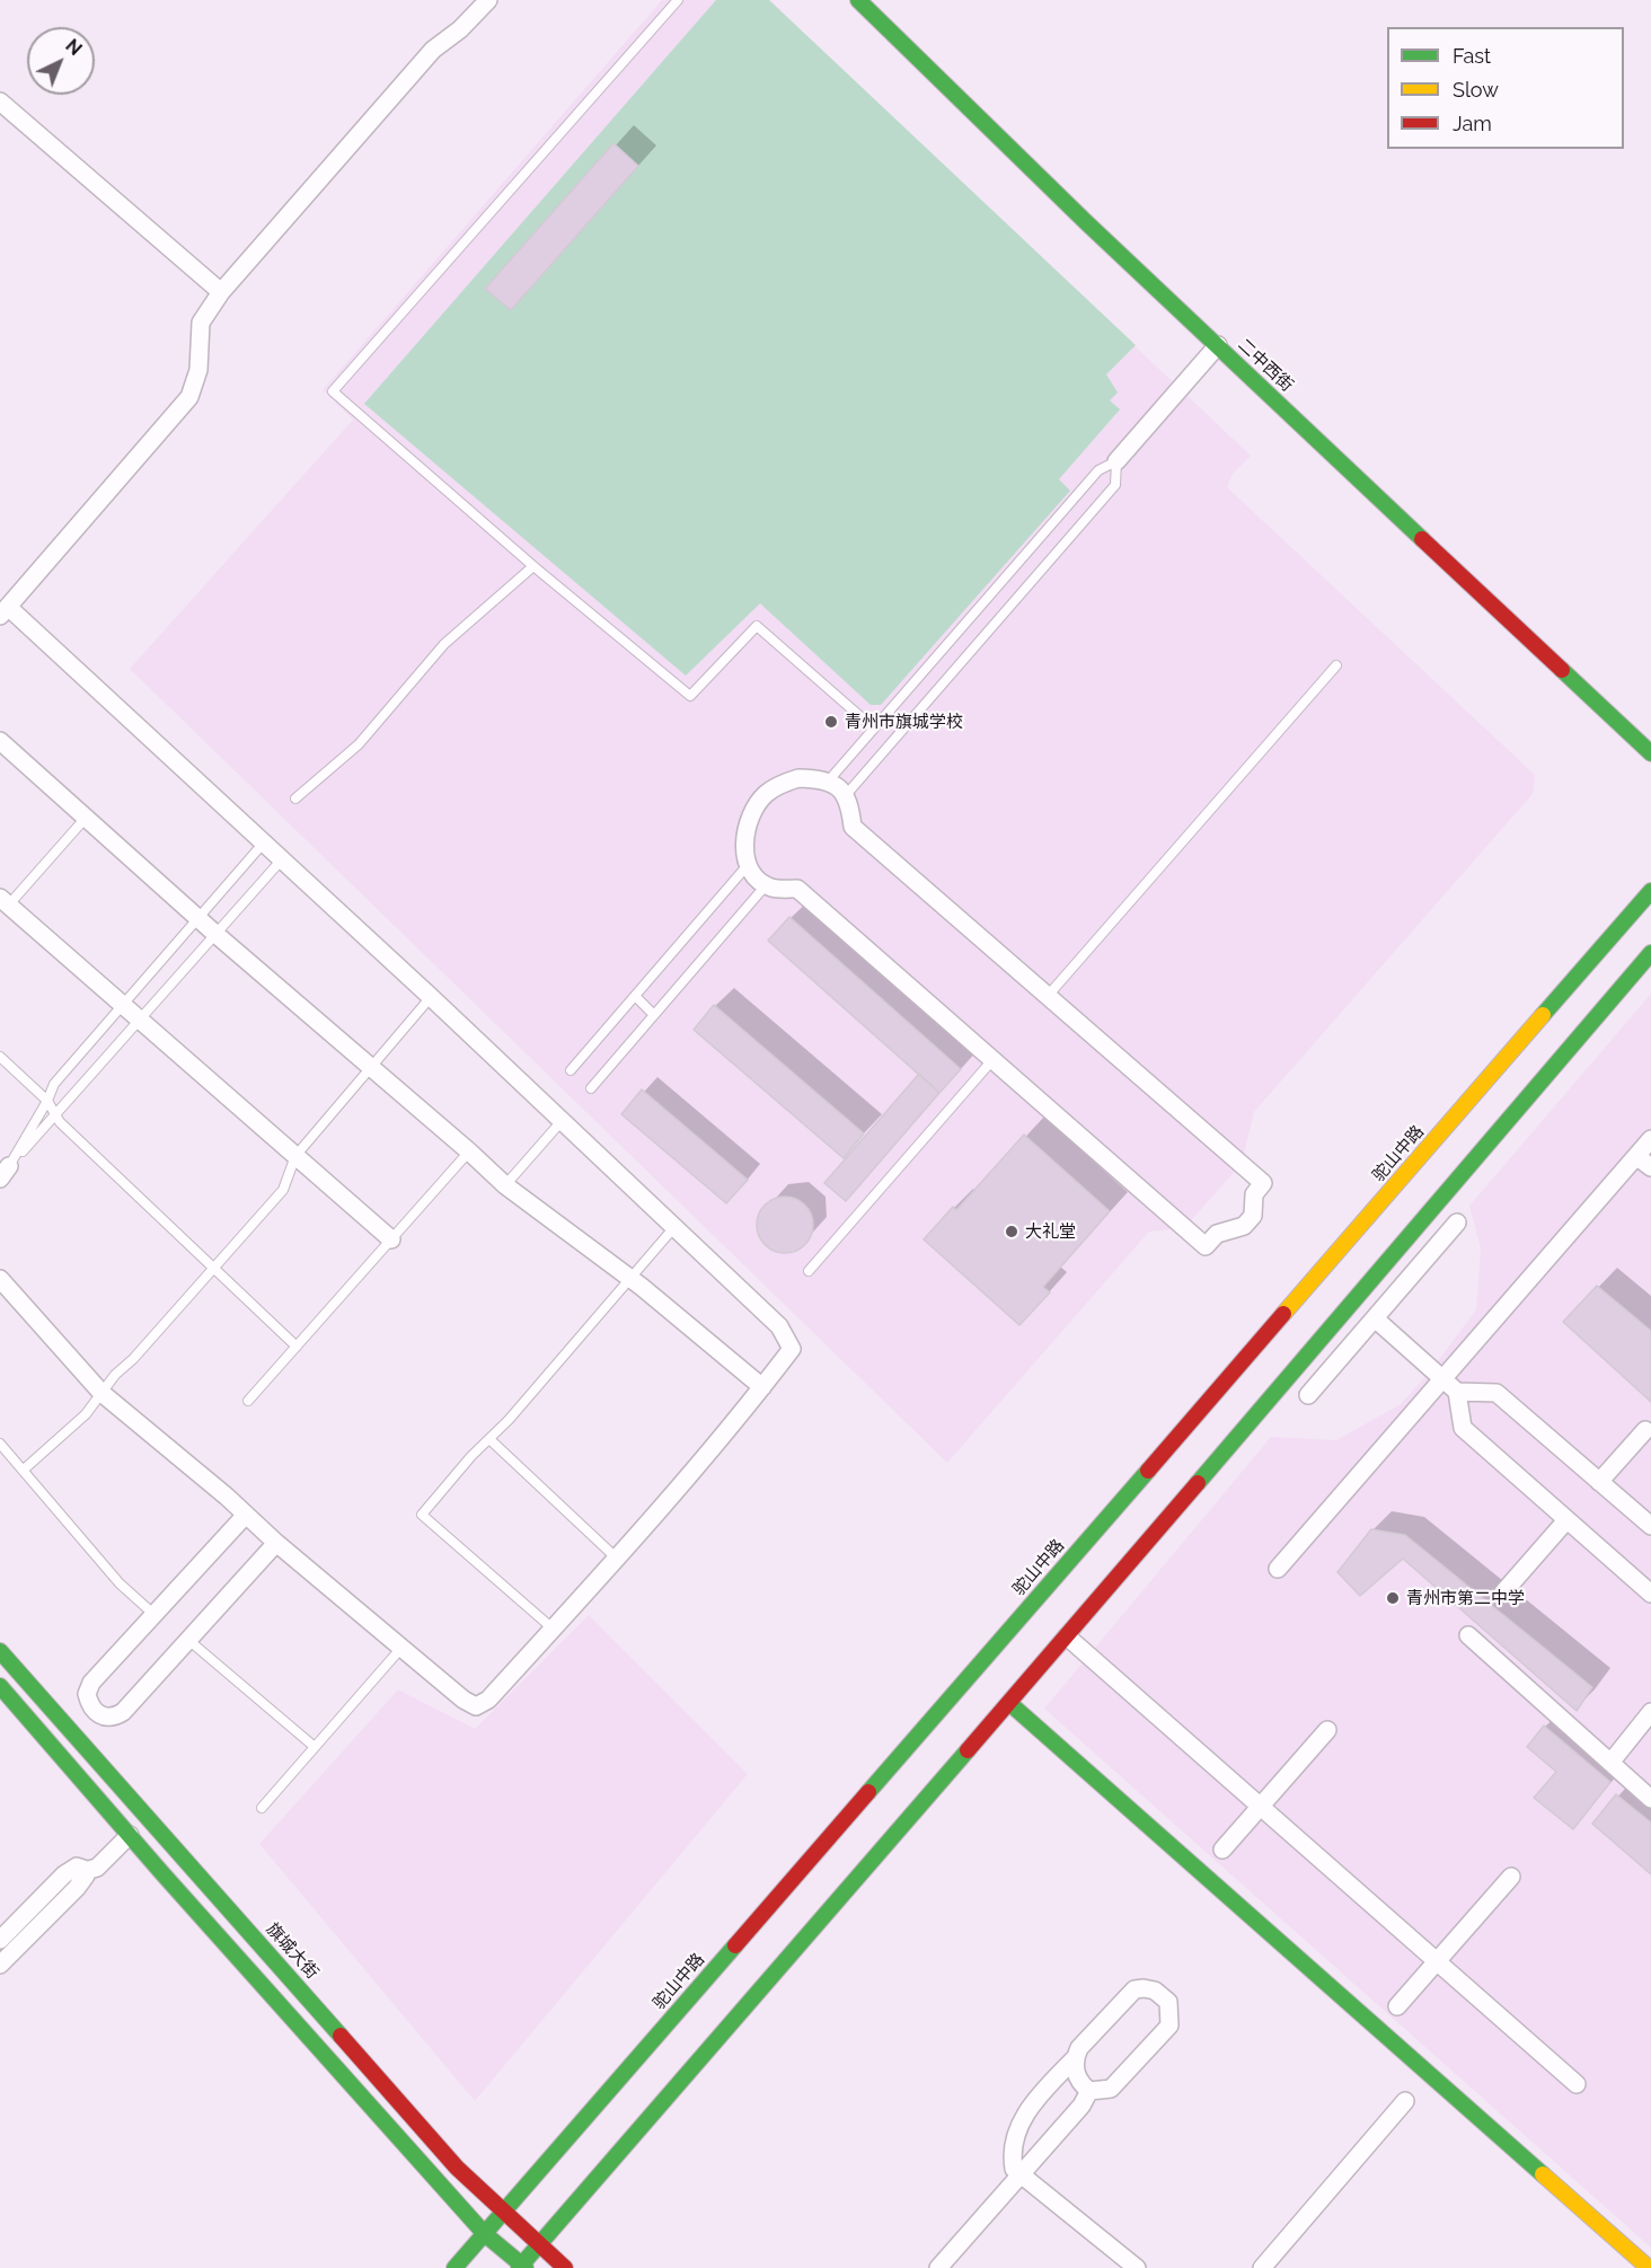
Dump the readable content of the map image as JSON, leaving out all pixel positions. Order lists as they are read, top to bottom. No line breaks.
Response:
{"streets":{"main road":["二中西街","驼山中路","旗城大街"]},"crossings":[["驼山中路","旗城大街"]],"places":["青州市旗城学校","大礼堂","青州市第二中学"],"legend":["Fast","Slow","Jam"],"north":"top right"}
